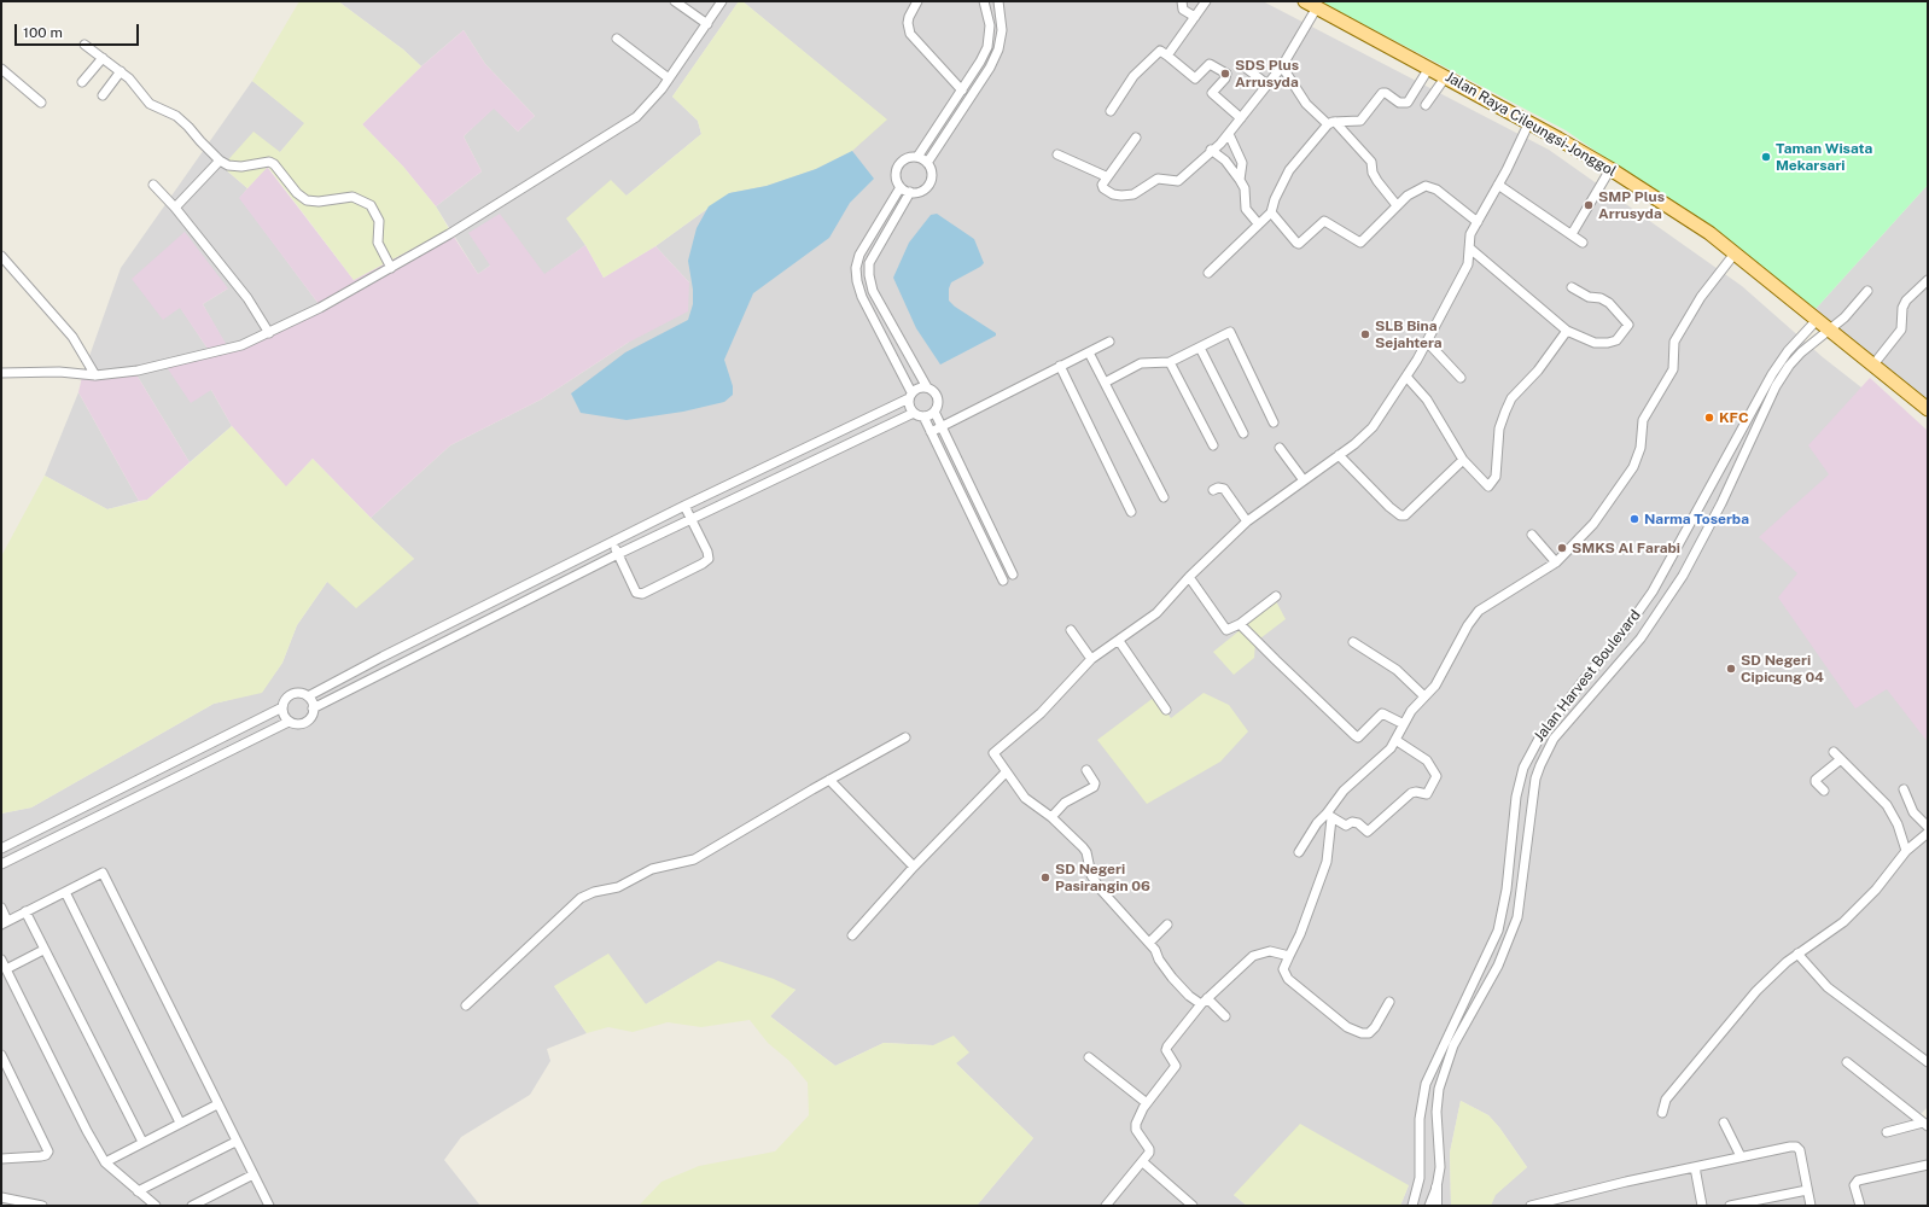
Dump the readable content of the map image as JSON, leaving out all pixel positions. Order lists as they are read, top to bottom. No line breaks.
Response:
{"streets":{"main road":["Jalan Raya Cileungsi-Jonggol"],"street":["Jalan Harvest Boulevard"]},"crossings":[["Jalan Raya Cileungsi-Jonggol","Jalan Harvest Boulevard"]],"places":["SDS Plus Arrusyda","Taman Wisata Mekarsari","SMP Plus Arrusyda","SLB Bina Sejahtera","KFC","Narma Toserba","SMKS Al Farabi","SD Negeri Cipicung 04","SD Negeri Pasirangin 06"],"scale_bar":"100 m"}
